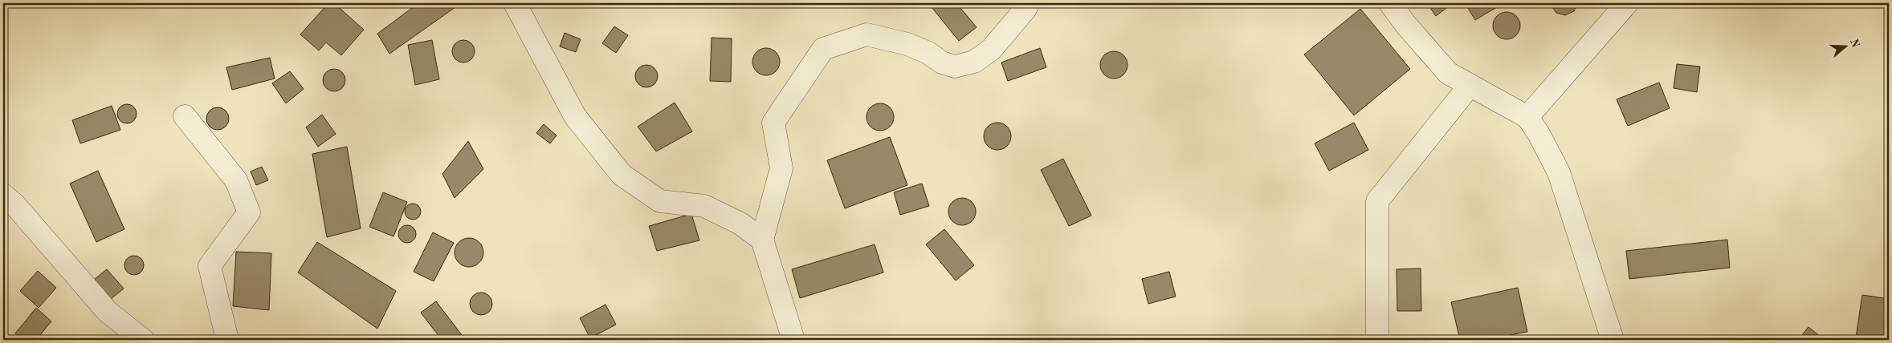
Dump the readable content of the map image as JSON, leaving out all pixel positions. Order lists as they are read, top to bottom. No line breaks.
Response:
{"north":"right"}
